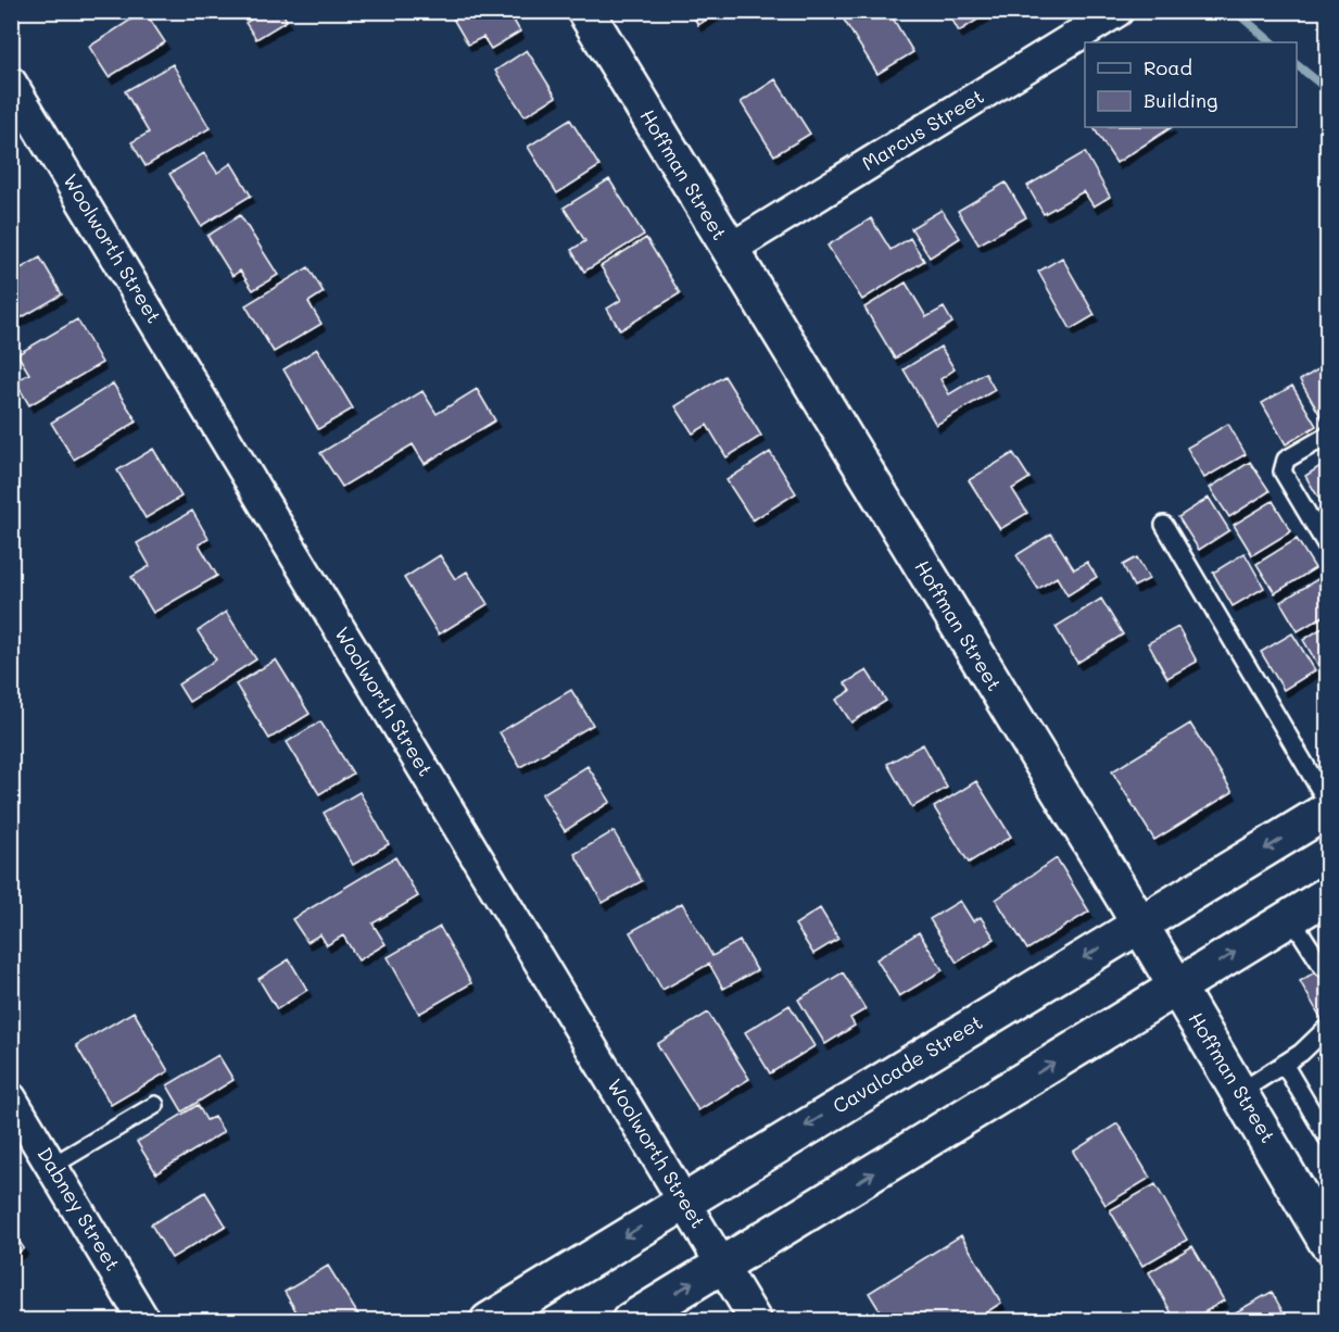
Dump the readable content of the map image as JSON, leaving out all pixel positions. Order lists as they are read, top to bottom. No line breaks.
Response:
{"streets":{"main road":["Hoffman Street","Cavalcade Street"],"street":["Marcus Street","Woolworth Street","Dabney Street"]},"crossings":[["Marcus Street","Hoffman Street"],["Hoffman Street","Cavalcade Street"],["Woolworth Street","Cavalcade Street"]],"legend":["Road","Building"]}
